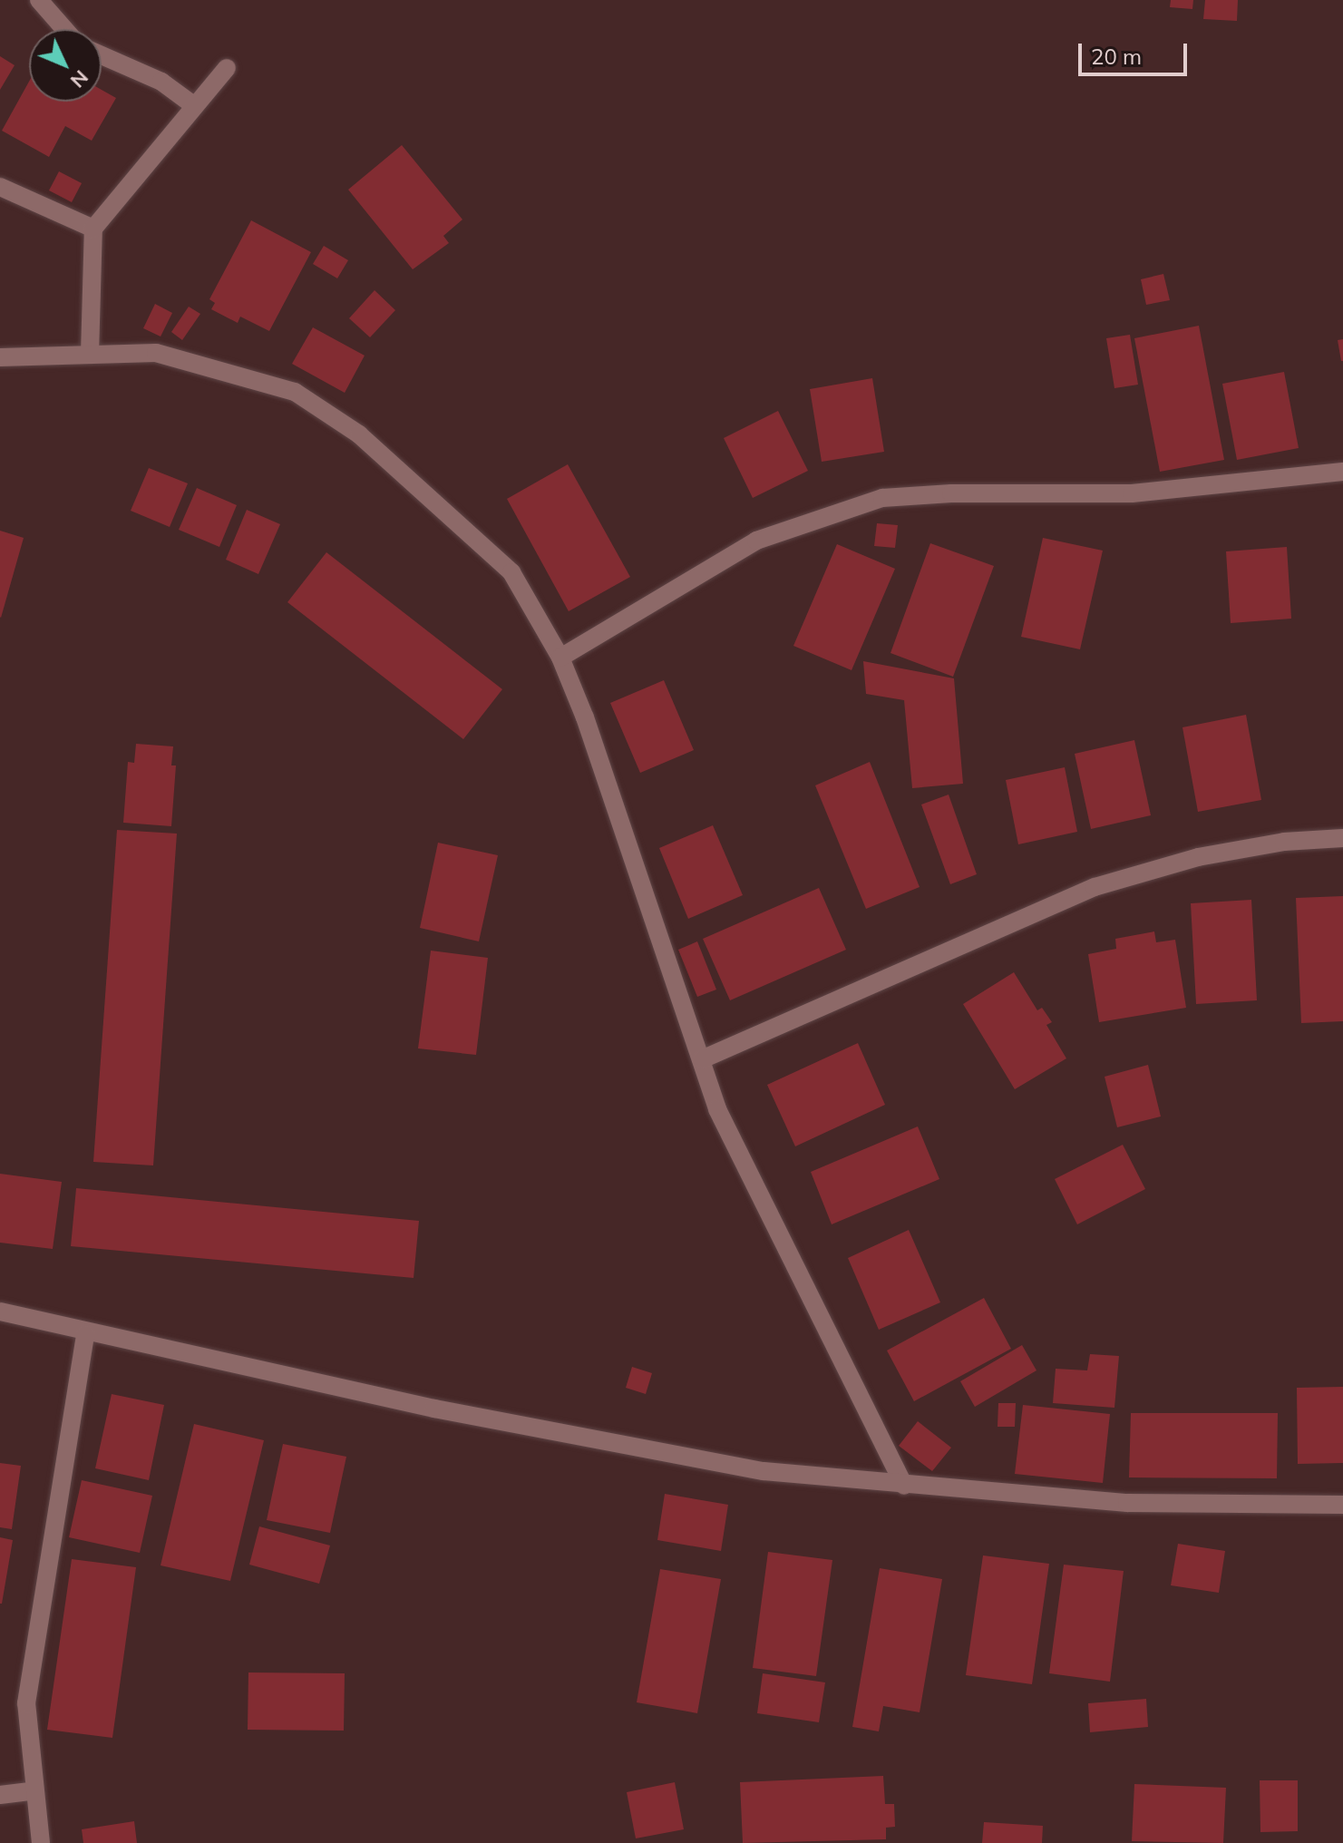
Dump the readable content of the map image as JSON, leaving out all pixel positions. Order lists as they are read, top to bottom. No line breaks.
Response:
{"scale_bar":"20 m","north":"bottom right"}
